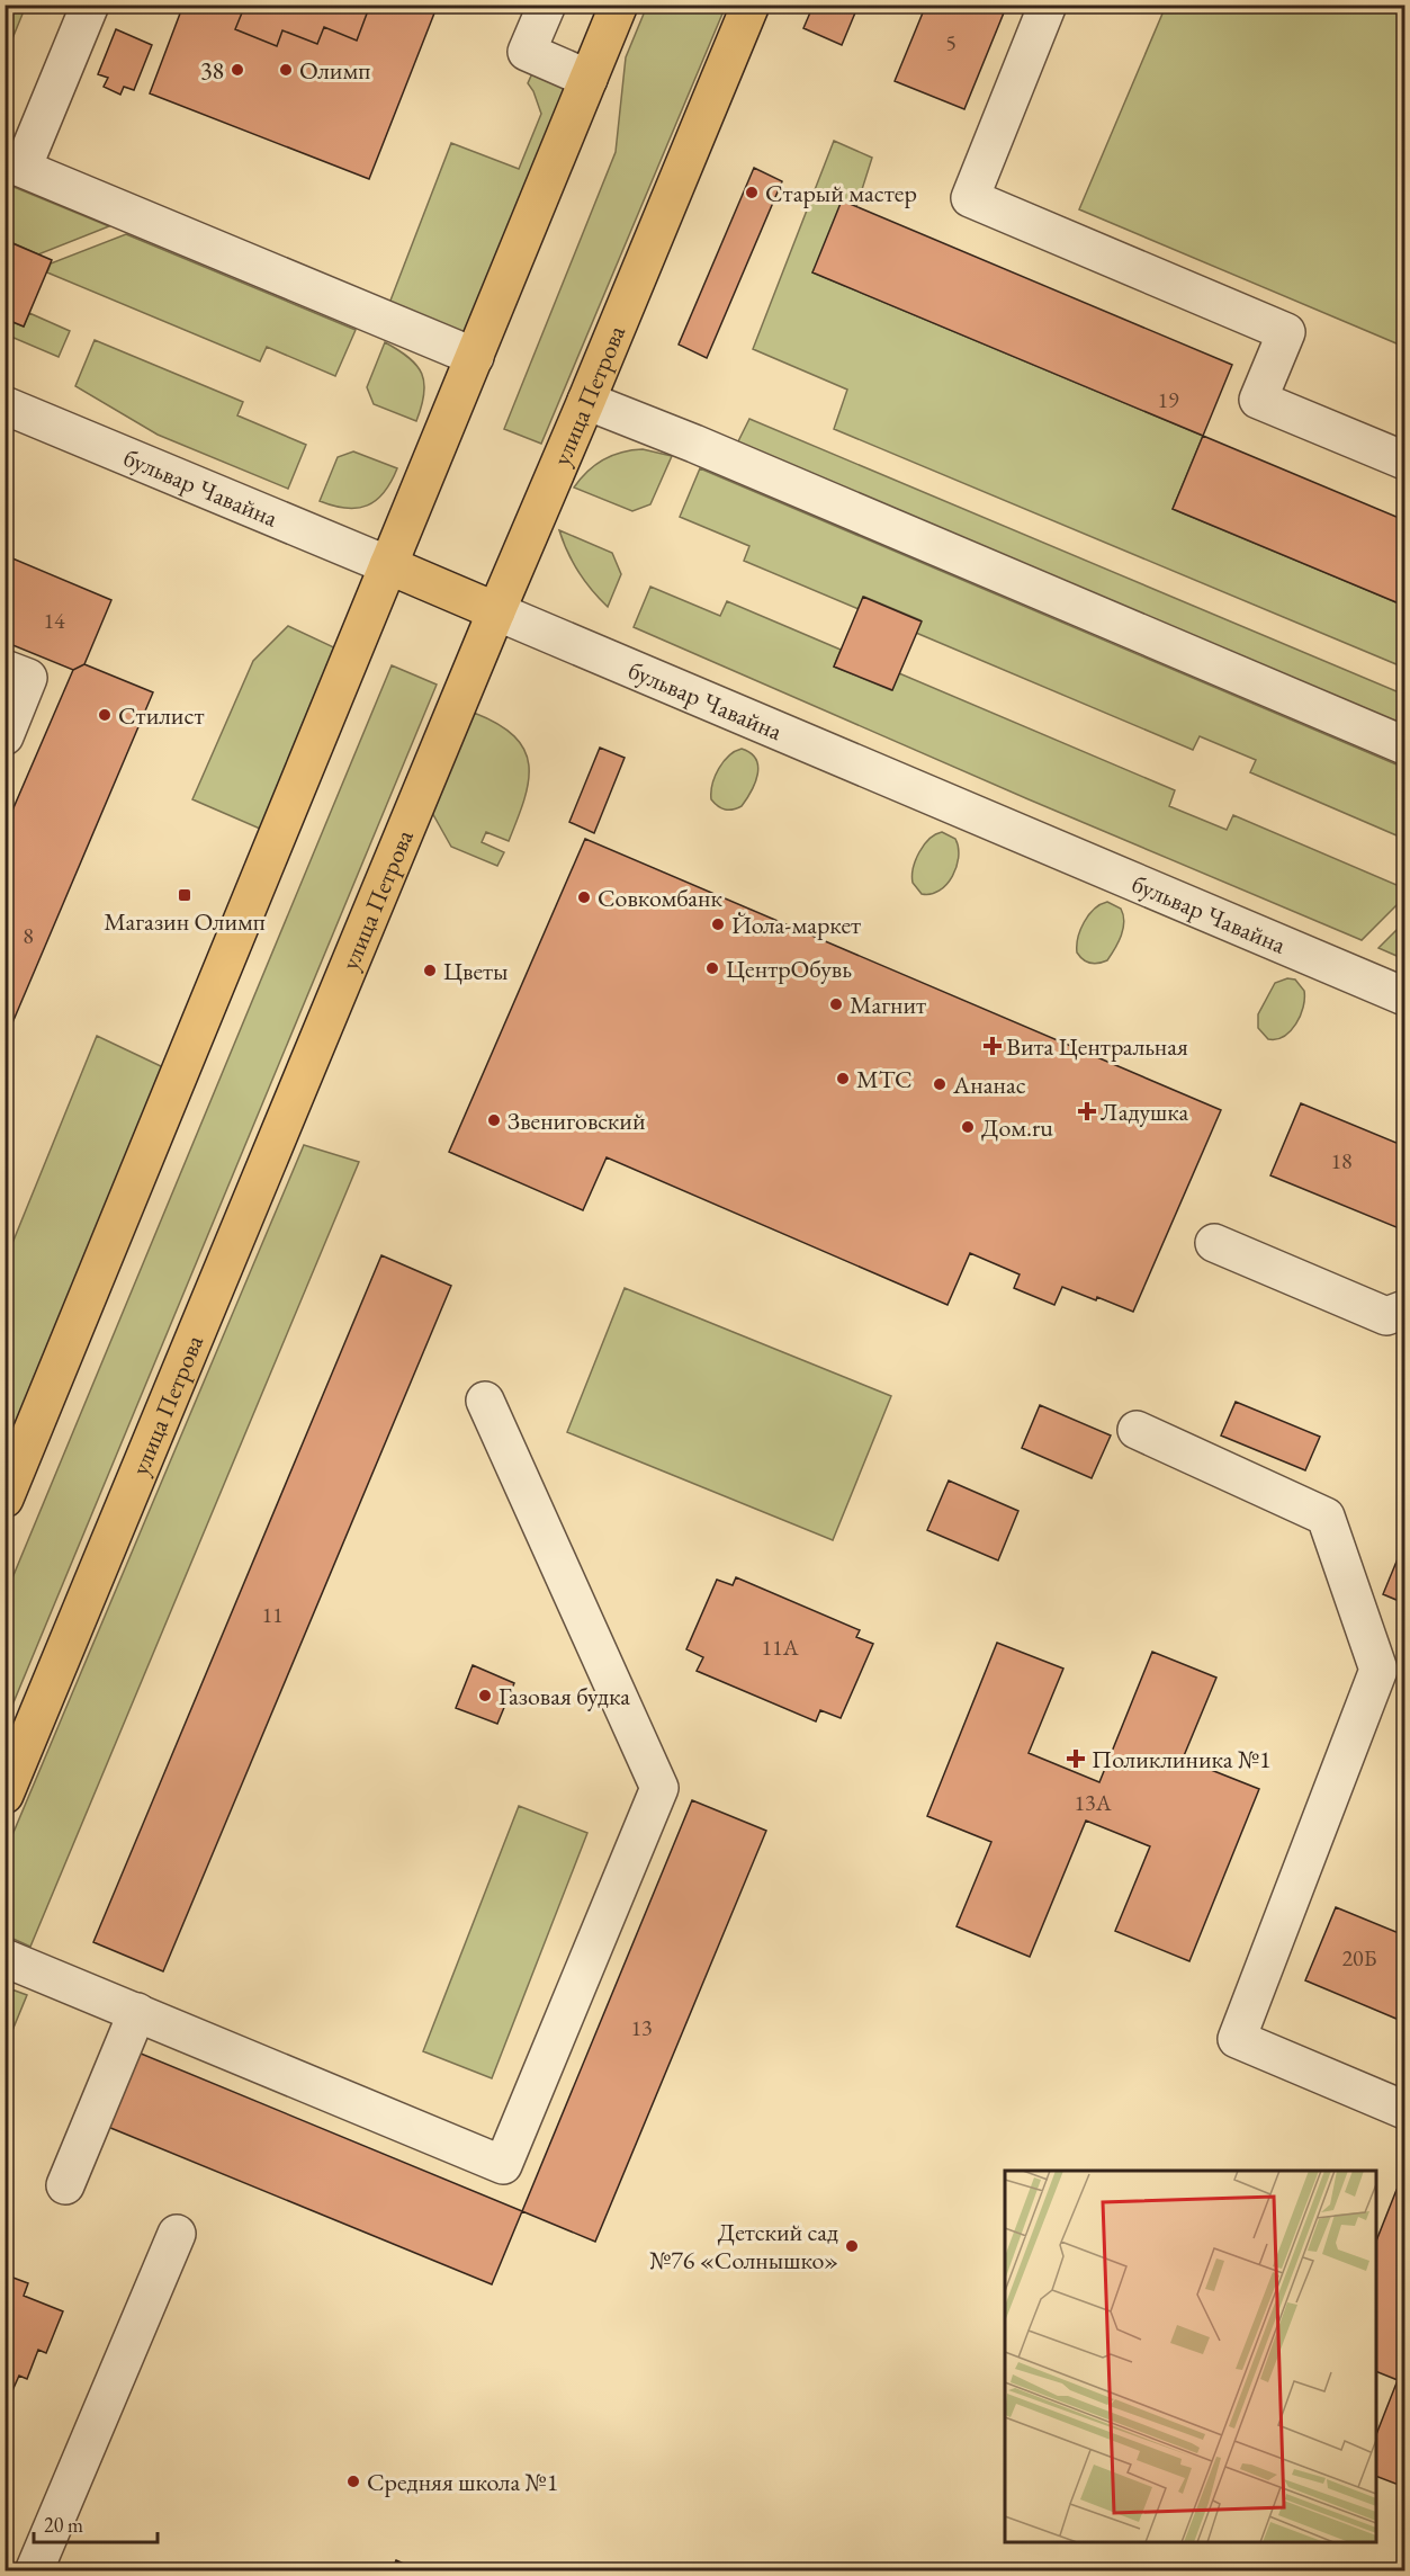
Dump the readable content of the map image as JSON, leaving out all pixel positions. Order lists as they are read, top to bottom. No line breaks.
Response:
{"streets":{"main road":["улица Петрова","бульвар Чавайна"]},"crossings":[["улица Петрова","бульвар Чавайна"]],"places":{"other":["38","Олимп","Старый мастер","Стилист","Совкомбанк","Йола-маркет","ЦентрОбувь","Цветы","Магнит","МТС","Ананас","Звениговский","Дом.ru","Газовая будка","Детский сад №76 «Солнышко»","Средняя школа №1"],"transit":["Магазин Олимп"],"health":["Вита Центральная","Ладушка","Поликлиника №1"]},"house_numbers":["5","19","14","8","18","11","11А","13А","20Б","13"],"scale_bar":"20 m"}
